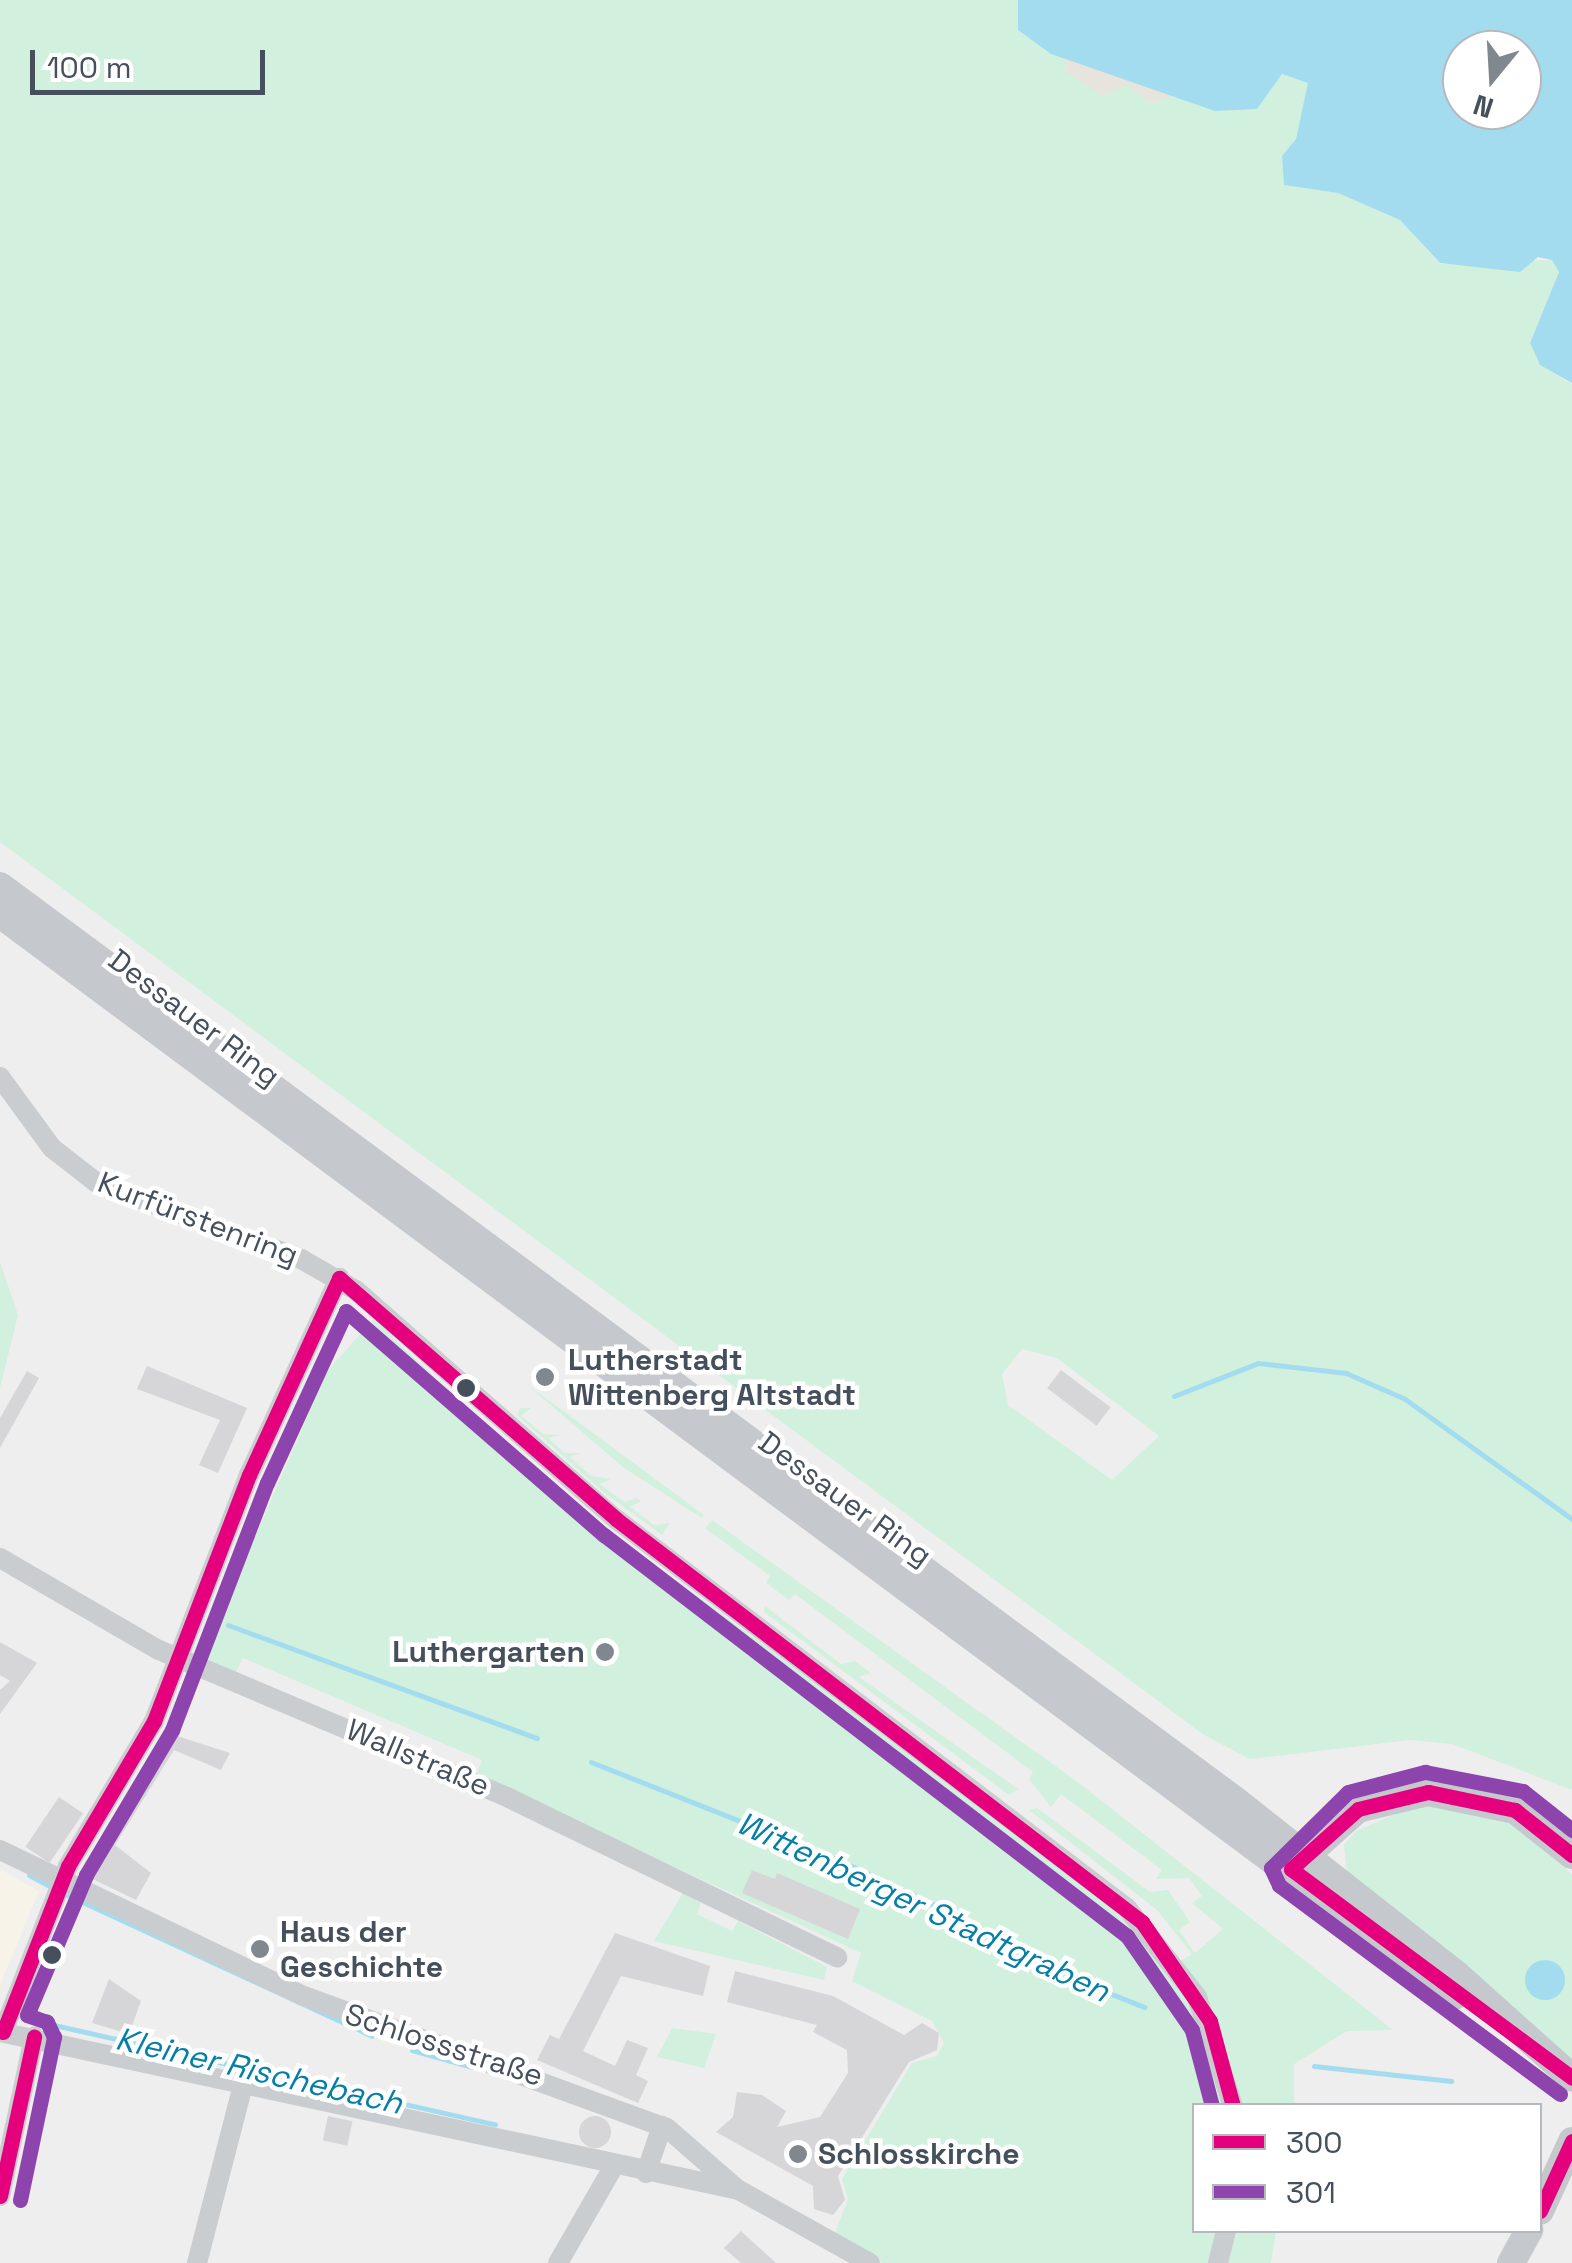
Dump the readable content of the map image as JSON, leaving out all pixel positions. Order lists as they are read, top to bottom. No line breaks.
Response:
{"streets":{"main road":["Dessauer Ring"],"street":["Kurfürstenring","Wallstraße","Schlossstraße"]},"water":["Wittenberger Stadtgraben","Kleiner Rischebach"],"places":["Lutherstadt Wittenberg Altstadt","Luthergarten","Haus der Geschichte","Schlosskirche"],"lines":["transit line 300","transit line 301"],"legend":["300","301"],"scale_bar":"100 m","north":"bottom"}
